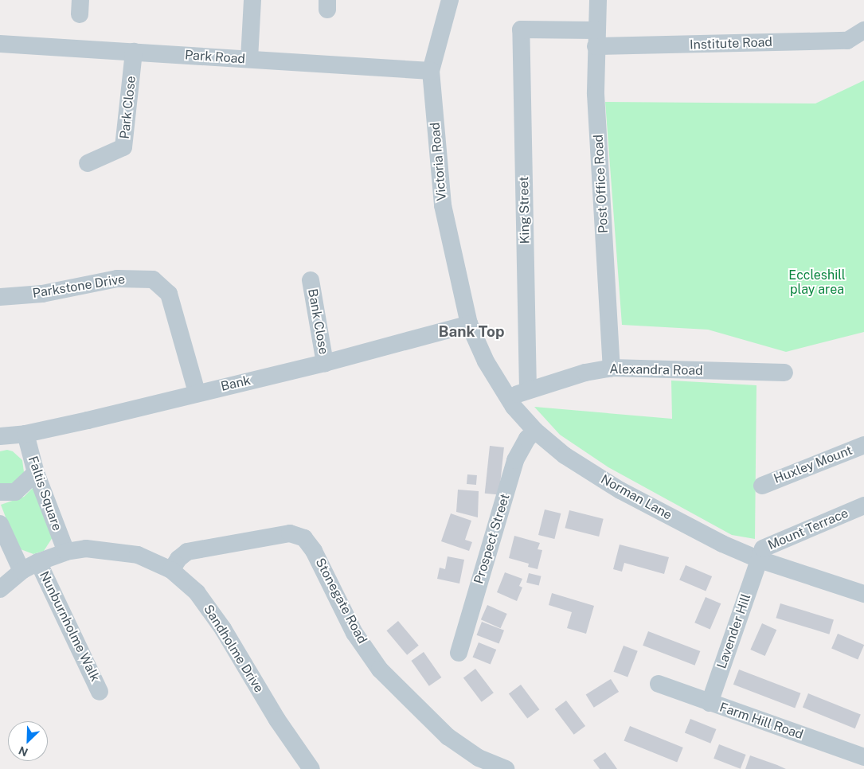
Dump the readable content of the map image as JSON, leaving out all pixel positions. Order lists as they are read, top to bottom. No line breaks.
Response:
{"streets":{"street":["Institute Road","Park Road","Park Close","Victoria Road","Post Office Road","King Street","Parkstone Drive","Bank Close","Alexandra Road","Bank","Huxley Mount","Faltis Square","Norman Lane","Mount Terrace","Prospect Street","Stonegate Road","Nunburnholme Walk","Lavender Hill","Sandholme Drive","Farm Hill Road"]},"crossings":[["Institute Road","Post Office Road"],["Institute Road","King Street"],["Park Road","Park Close"],["Park Road","Victoria Road"],["Victoria Road","Bank"],["Victoria Road","Norman Lane"],["Post Office Road","Alexandra Road"],["King Street","Alexandra Road"],["Parkstone Drive","Bank"],["Bank Close","Bank"],["Alexandra Road","Norman Lane"],["Bank","Faltis Square"],["Bank","Norman Lane"],["Faltis Square","Sandholme Drive"],["Norman Lane","Mount Terrace"],["Norman Lane","Prospect Street"],["Norman Lane","Lavender Hill"],["Mount Terrace","Lavender Hill"],["Stonegate Road","Sandholme Drive"],["Nunburnholme Walk","Sandholme Drive"],["Lavender Hill","Farm Hill Road"]],"districts":["Bank Top"],"parks":["Eccleshill play area"],"north":"bottom left"}
